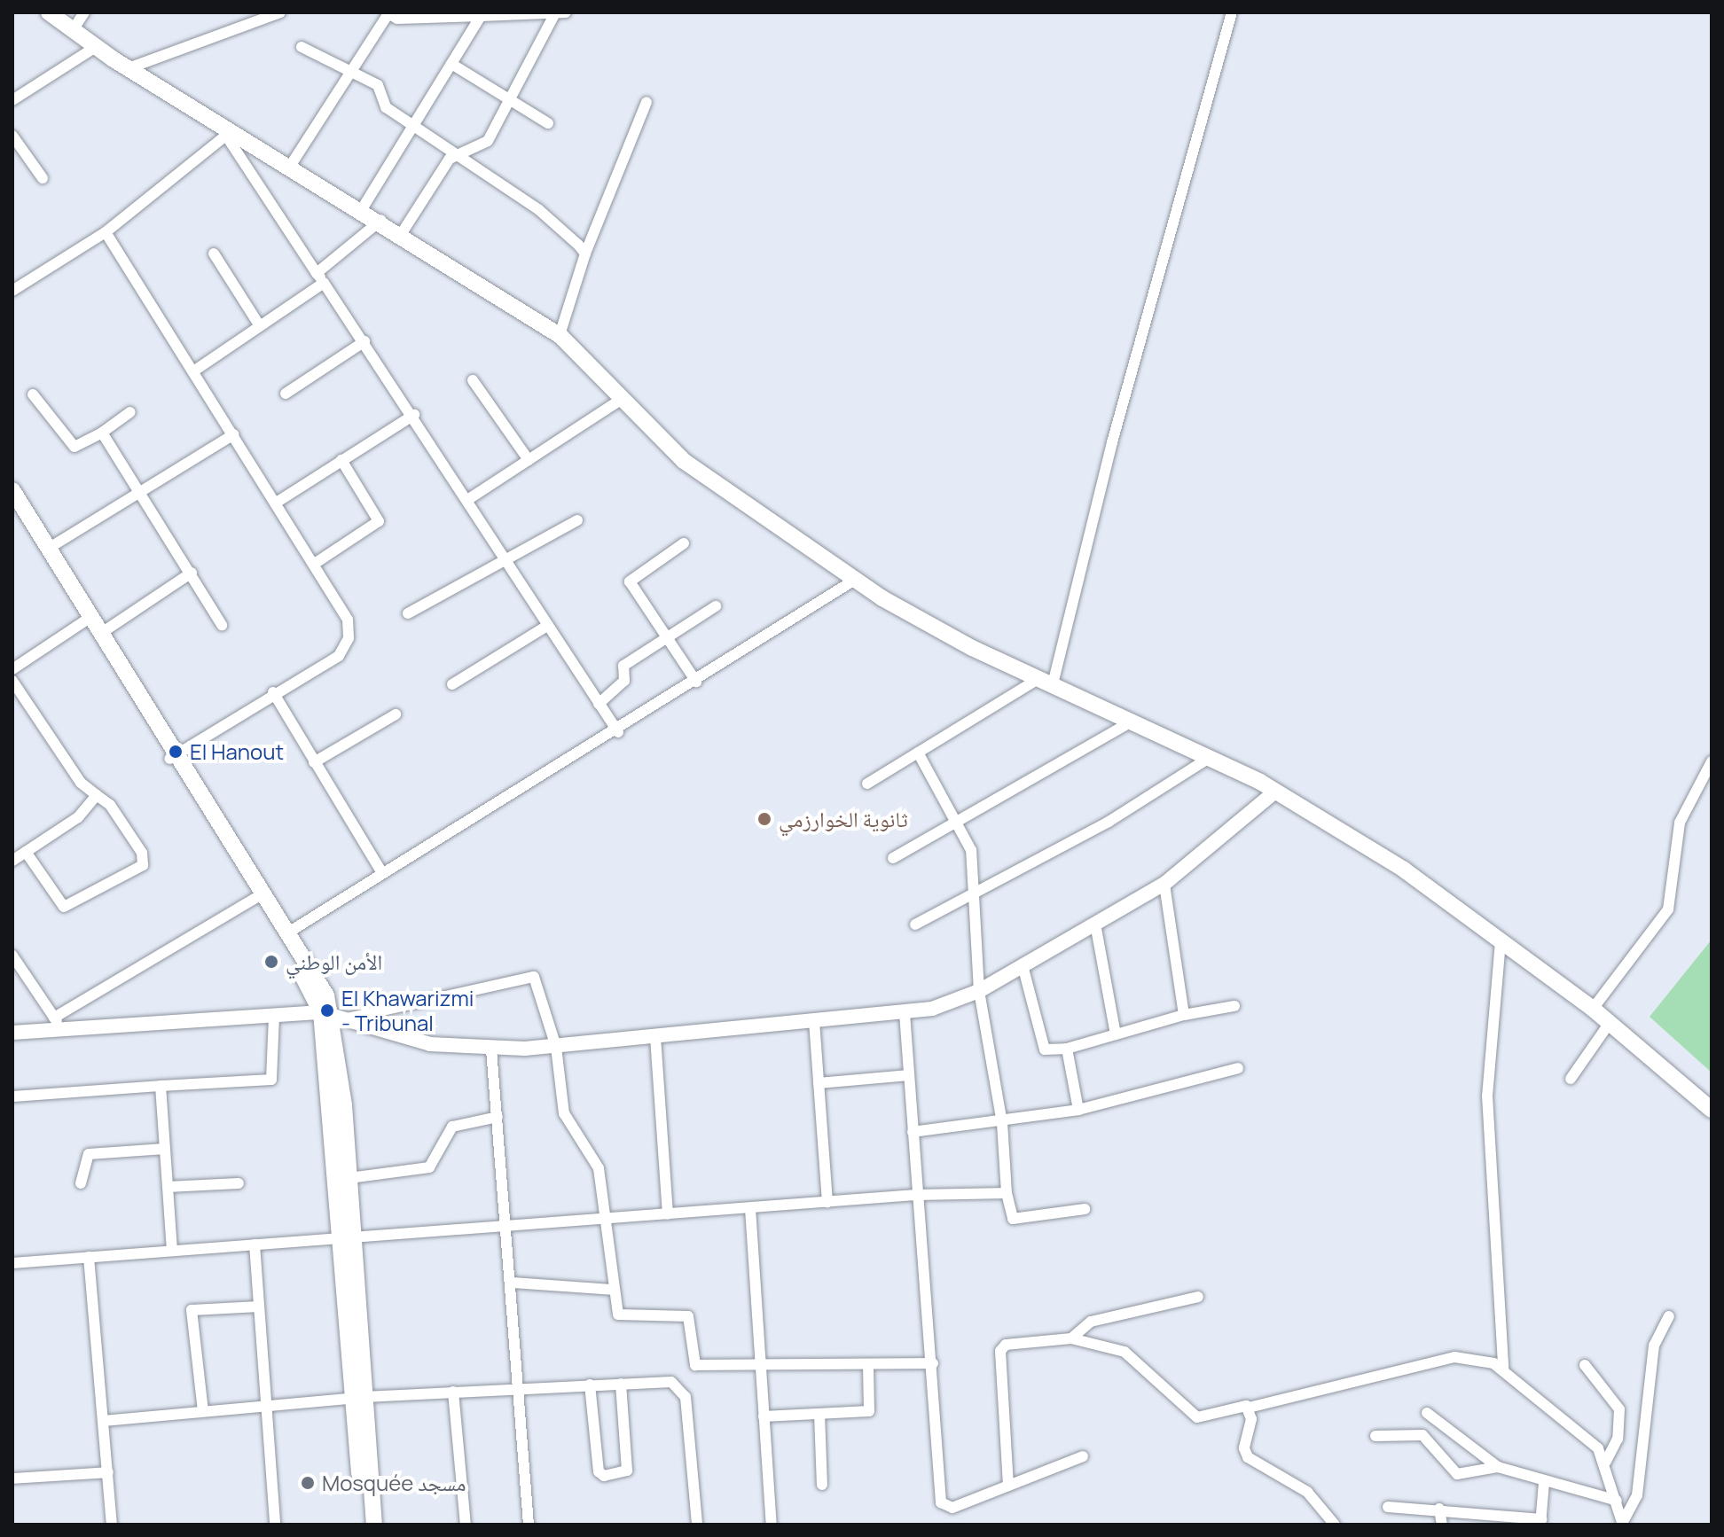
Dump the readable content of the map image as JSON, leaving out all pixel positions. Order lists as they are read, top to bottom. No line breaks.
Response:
{"places":["El Hanout","ثانوية الخوارزمي","الأمن الوطني","El Khawarizmi - Tribunal","Mosquée مسجد"]}
